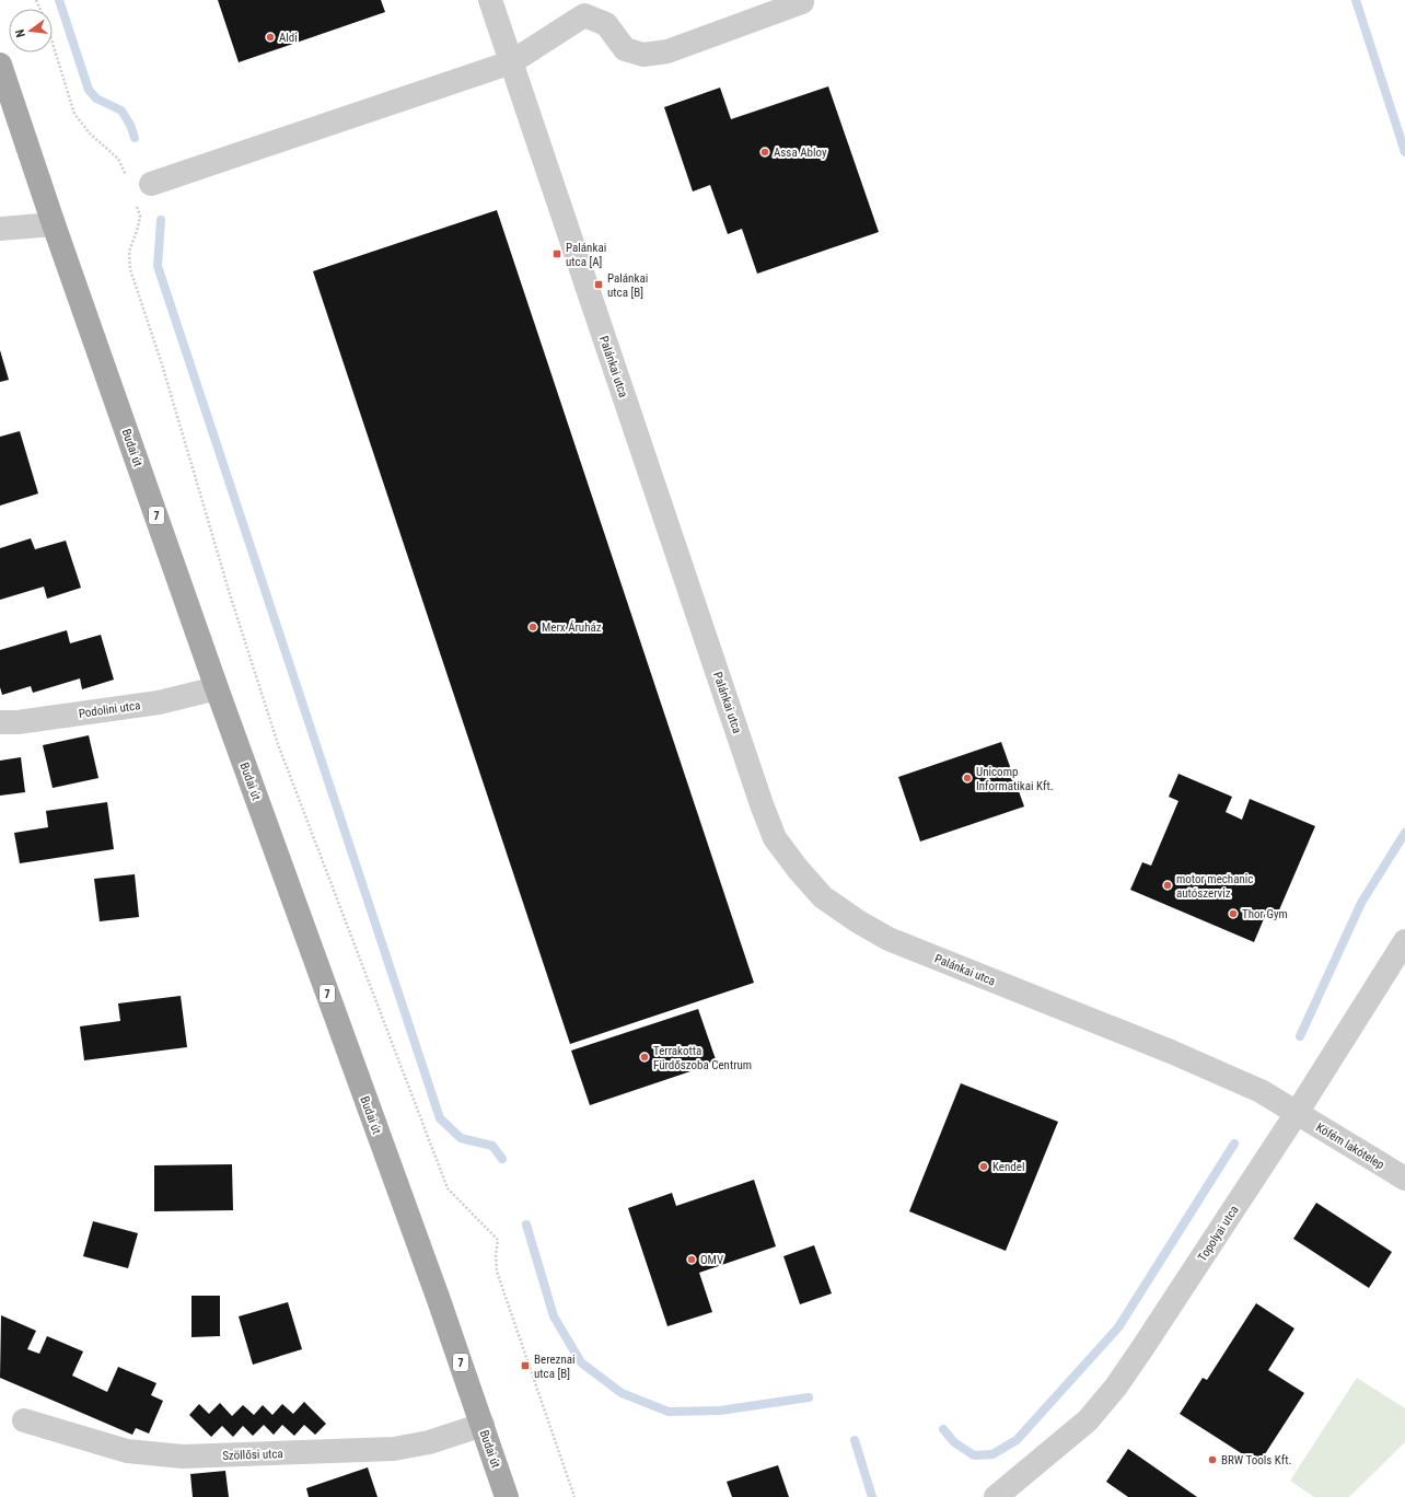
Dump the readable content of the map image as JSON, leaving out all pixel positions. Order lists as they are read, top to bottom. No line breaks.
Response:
{"streets":{"main road":["Budai út","7"],"street":["Palánkai utca","Podolini utca","Köfém lakótelep","Topolyai utca","Szöllősi utca"]},"crossings":[["Palánkai utca","Köfém lakótelep"],["Palánkai utca","Topolyai utca"],["Budai út","Podolini utca"],["Budai út","Szöllősi utca"],["Köfém lakótelep","Topolyai utca"]],"places":{"other":["Aldi","Assa Abloy","Merx Áruház","Unicomp Informatikai Kft.","motor mechanic autószerviz","Thor Gym","Terrakotta Fürdőszoba Centrum","Kendel","OMV","BRW Tools Kft."],"transit":["Palánkai utca [A]","Palánkai utca [B]","Bereznai utca [B]"]},"north":"left"}
